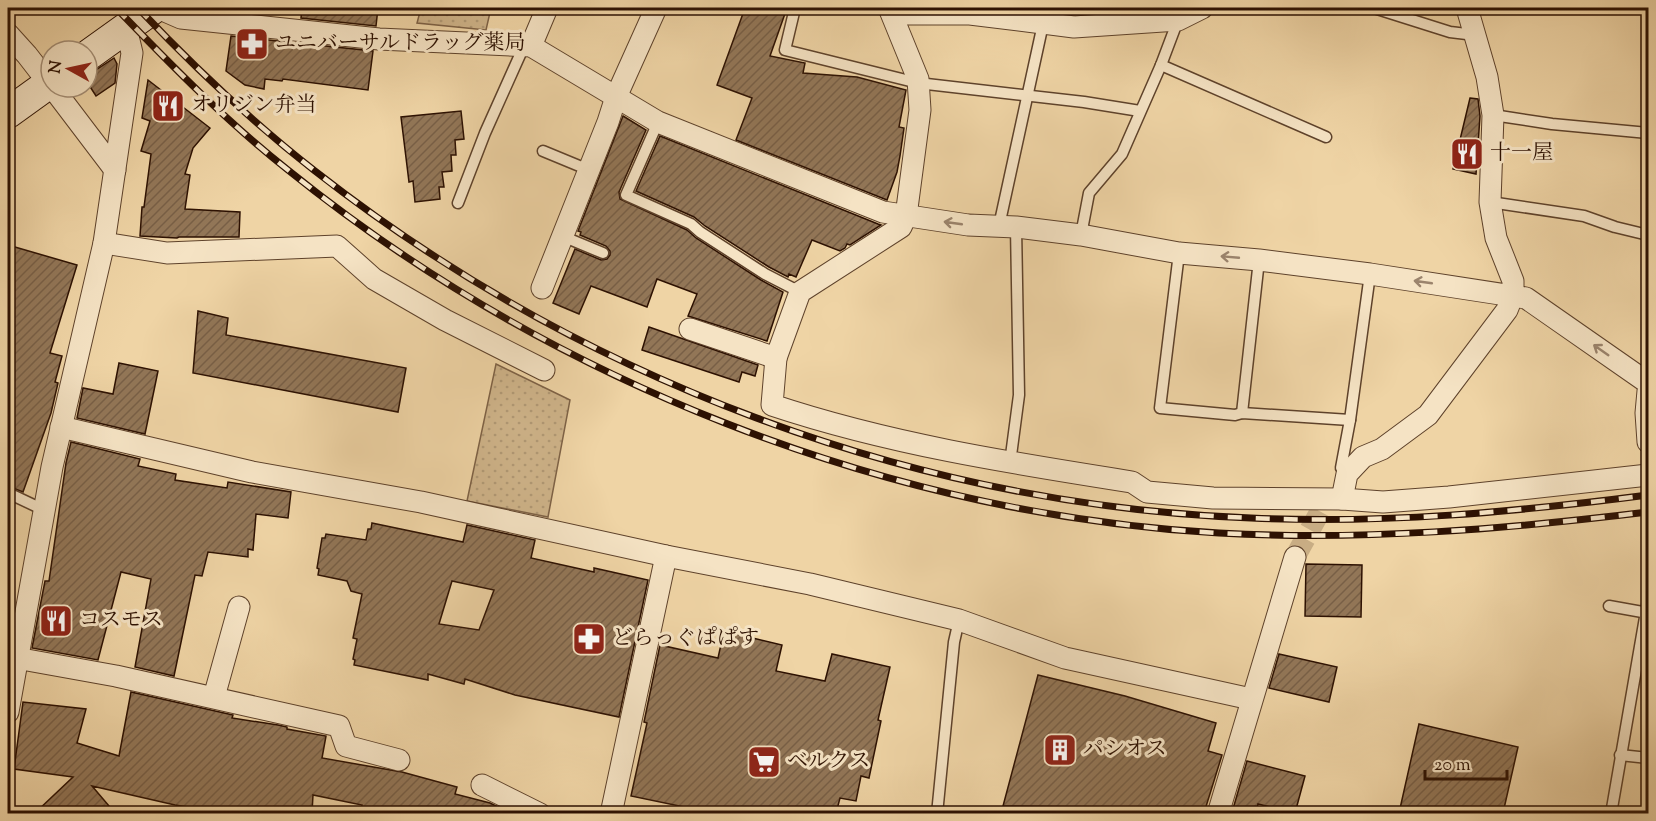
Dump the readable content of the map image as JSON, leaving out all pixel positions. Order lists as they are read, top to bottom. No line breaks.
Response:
{"places":{"pharmacy":["ユニバーサルドラッグ薬局","どらっぐぱぱす"],"restaurant":["オリジン弁当","十一屋","コスモス"],"building":["パシオス"],"supermarket":["ベルクス"]},"scale_bar":"20 m","north":"left"}
